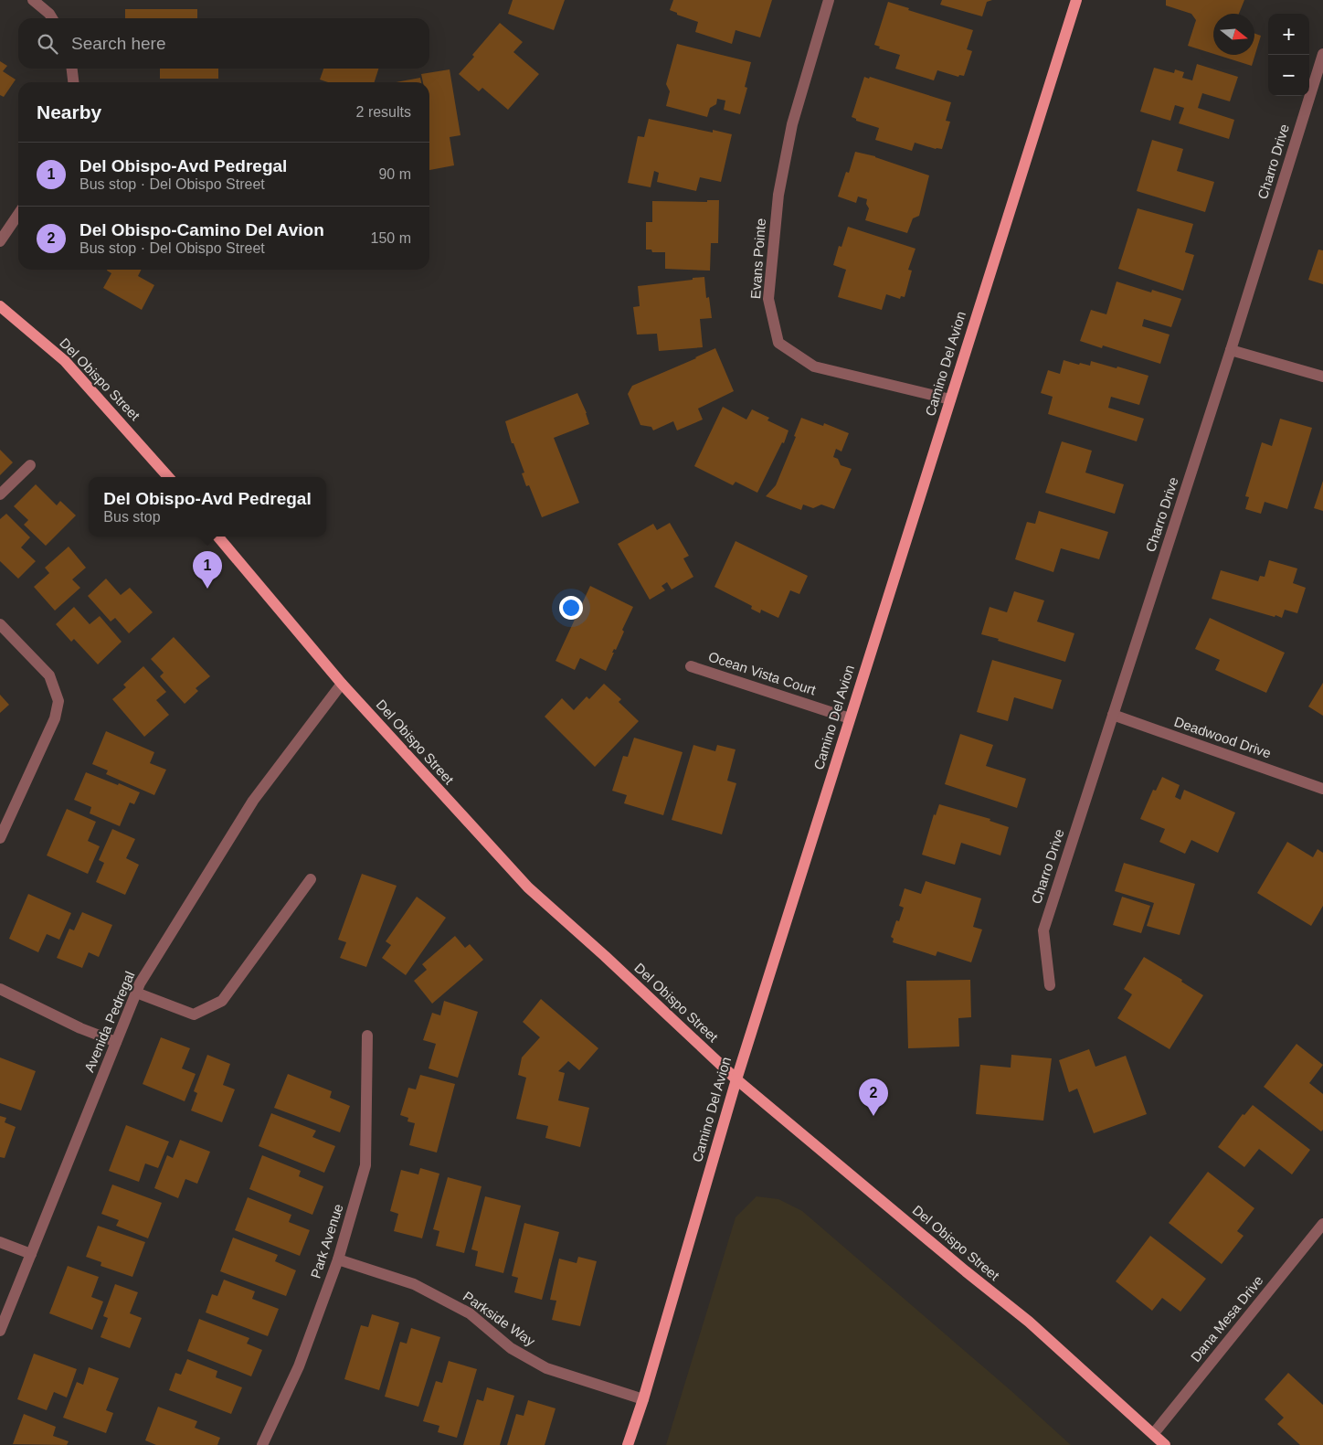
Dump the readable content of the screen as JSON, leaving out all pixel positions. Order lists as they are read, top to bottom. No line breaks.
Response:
{"streets":{"main road":["Camino Del Avion","Del Obispo Street"],"street":["Charro Drive","Evans Pointe","Ocean Vista Court","Deadwood Drive","Avenida Pedregal","Park Avenue","Parkside Way","Dana Mesa Drive"]},"crossings":[["Charro Drive","Deadwood Drive"],["Evans Pointe","Camino Del Avion"],["Camino Del Avion","Del Obispo Street"],["Camino Del Avion","Ocean Vista Court"],["Camino Del Avion","Parkside Way"],["Del Obispo Street","Avenida Pedregal"],["Del Obispo Street","Dana Mesa Drive"],["Park Avenue","Parkside Way"]],"north":"right","page":{"map_buttons":["+","−"],"search":"Search here","heading":["Nearby","2 results"],"list":[{"mark":"1","name":"Del Obispo-Avd Pedregal","note":"Bus stop · Del Obispo Street","value":"90 m"},{"mark":"2","name":"Del Obispo-Camino Del Avion","note":"Bus stop · Del Obispo Street","value":"150 m"}],"popup":["Del Obispo-Avd Pedregal","Bus stop"],"pins":["1","2"]}}
